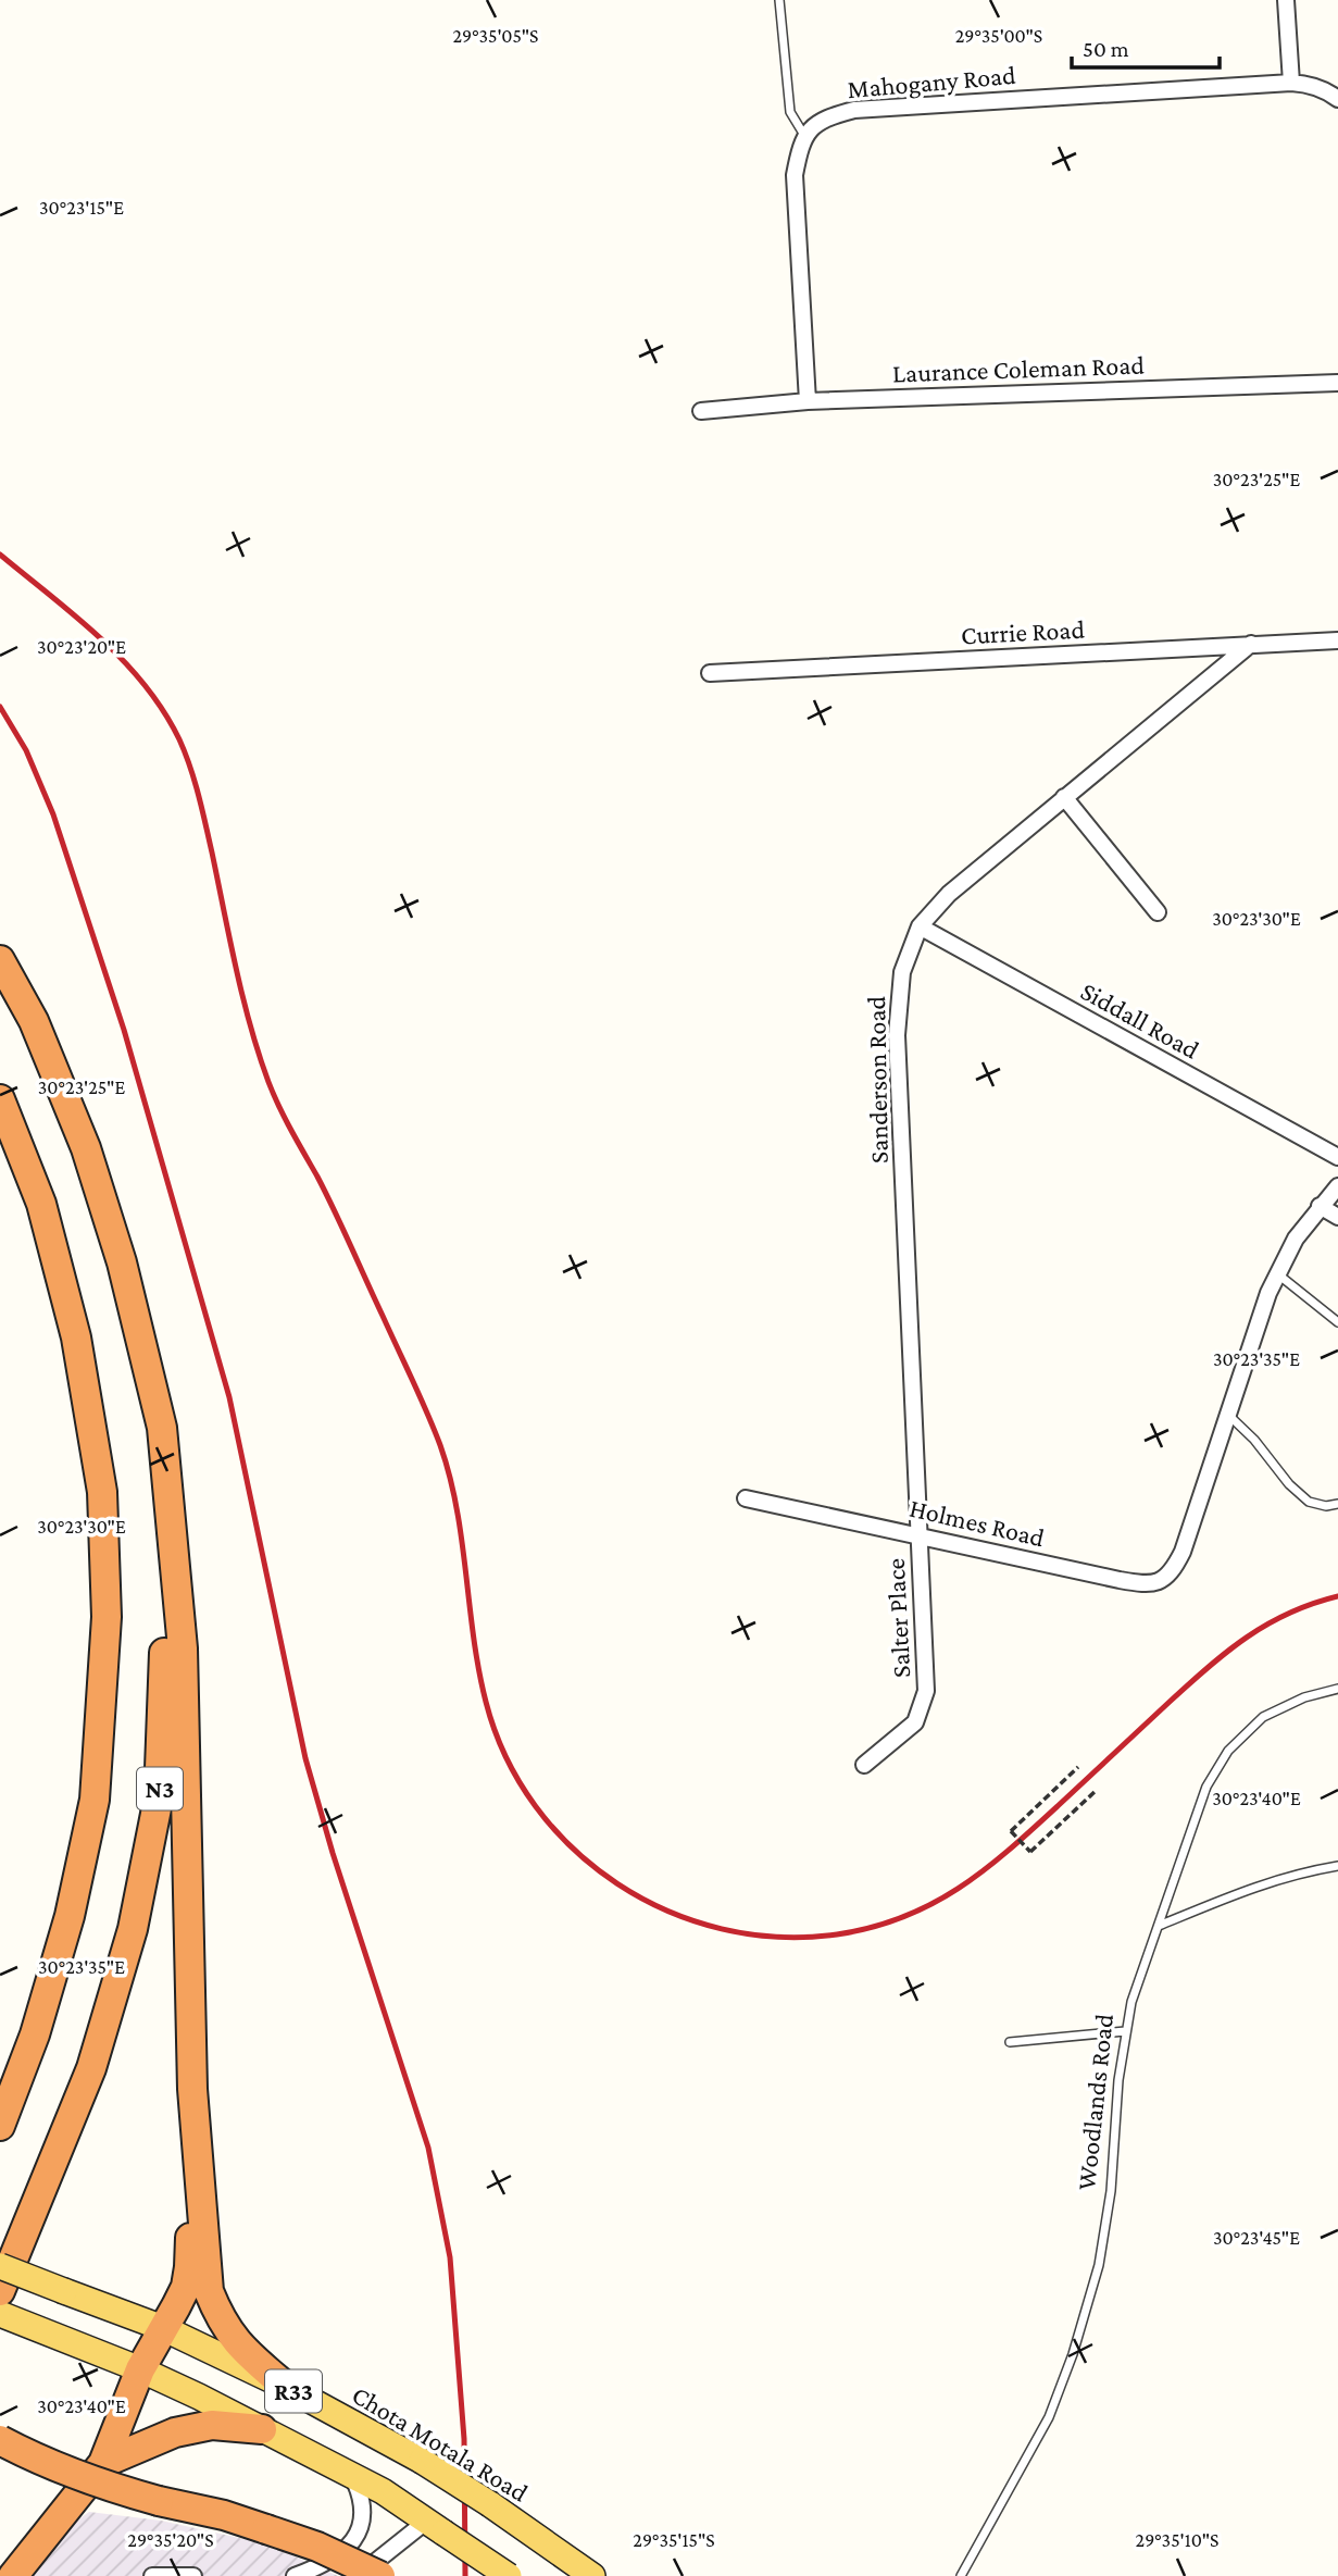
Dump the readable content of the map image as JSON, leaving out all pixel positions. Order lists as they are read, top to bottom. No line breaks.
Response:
{"streets":{"highway":["N3"],"main road":["R33","Chota Motala Road"],"street":["Mahogany Road","Laurance Coleman Road","Currie Road","Siddall Road","Sanderson Road","Holmes Road","Salter Place"],"lane":["Woodlands Road"]},"crossings":[["Currie Road","Sanderson Road"],["Siddall Road","Sanderson Road"],["Sanderson Road","Holmes Road"],["Sanderson Road","Salter Place"],["Holmes Road","Salter Place"]],"scale_bar":"50 m","coordinates":["29°35'05\"S","29°35'00\"S","30°23'15\"E","30°23'25\"E","30°23'20\"E","30°23'30\"E","30°23'35\"E","30°23'40\"E","30°23'45\"E","29°35'20\"S","29°35'15\"S","29°35'10\"S"]}
